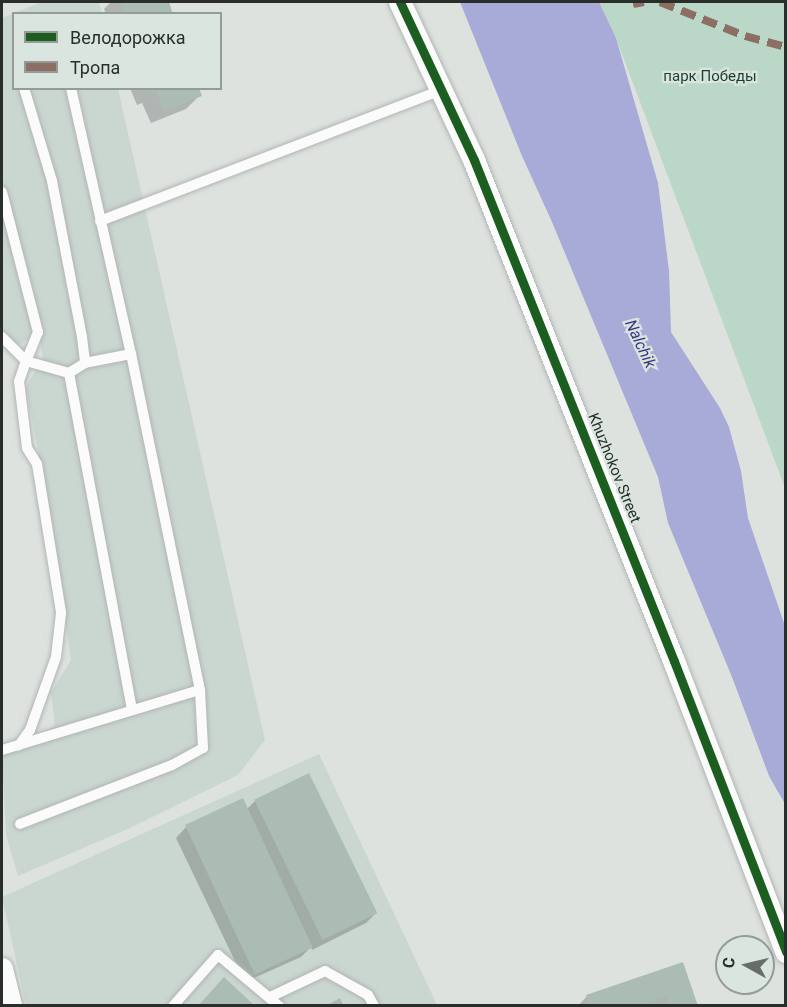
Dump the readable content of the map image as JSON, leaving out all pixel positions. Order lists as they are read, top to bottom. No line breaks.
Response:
{"streets":{"street":["Khuzhokov Street"]},"water":["Nalchik"],"parks":["парк Победы"],"legend":["Велодорожка","Тропа"],"north":"left"}
